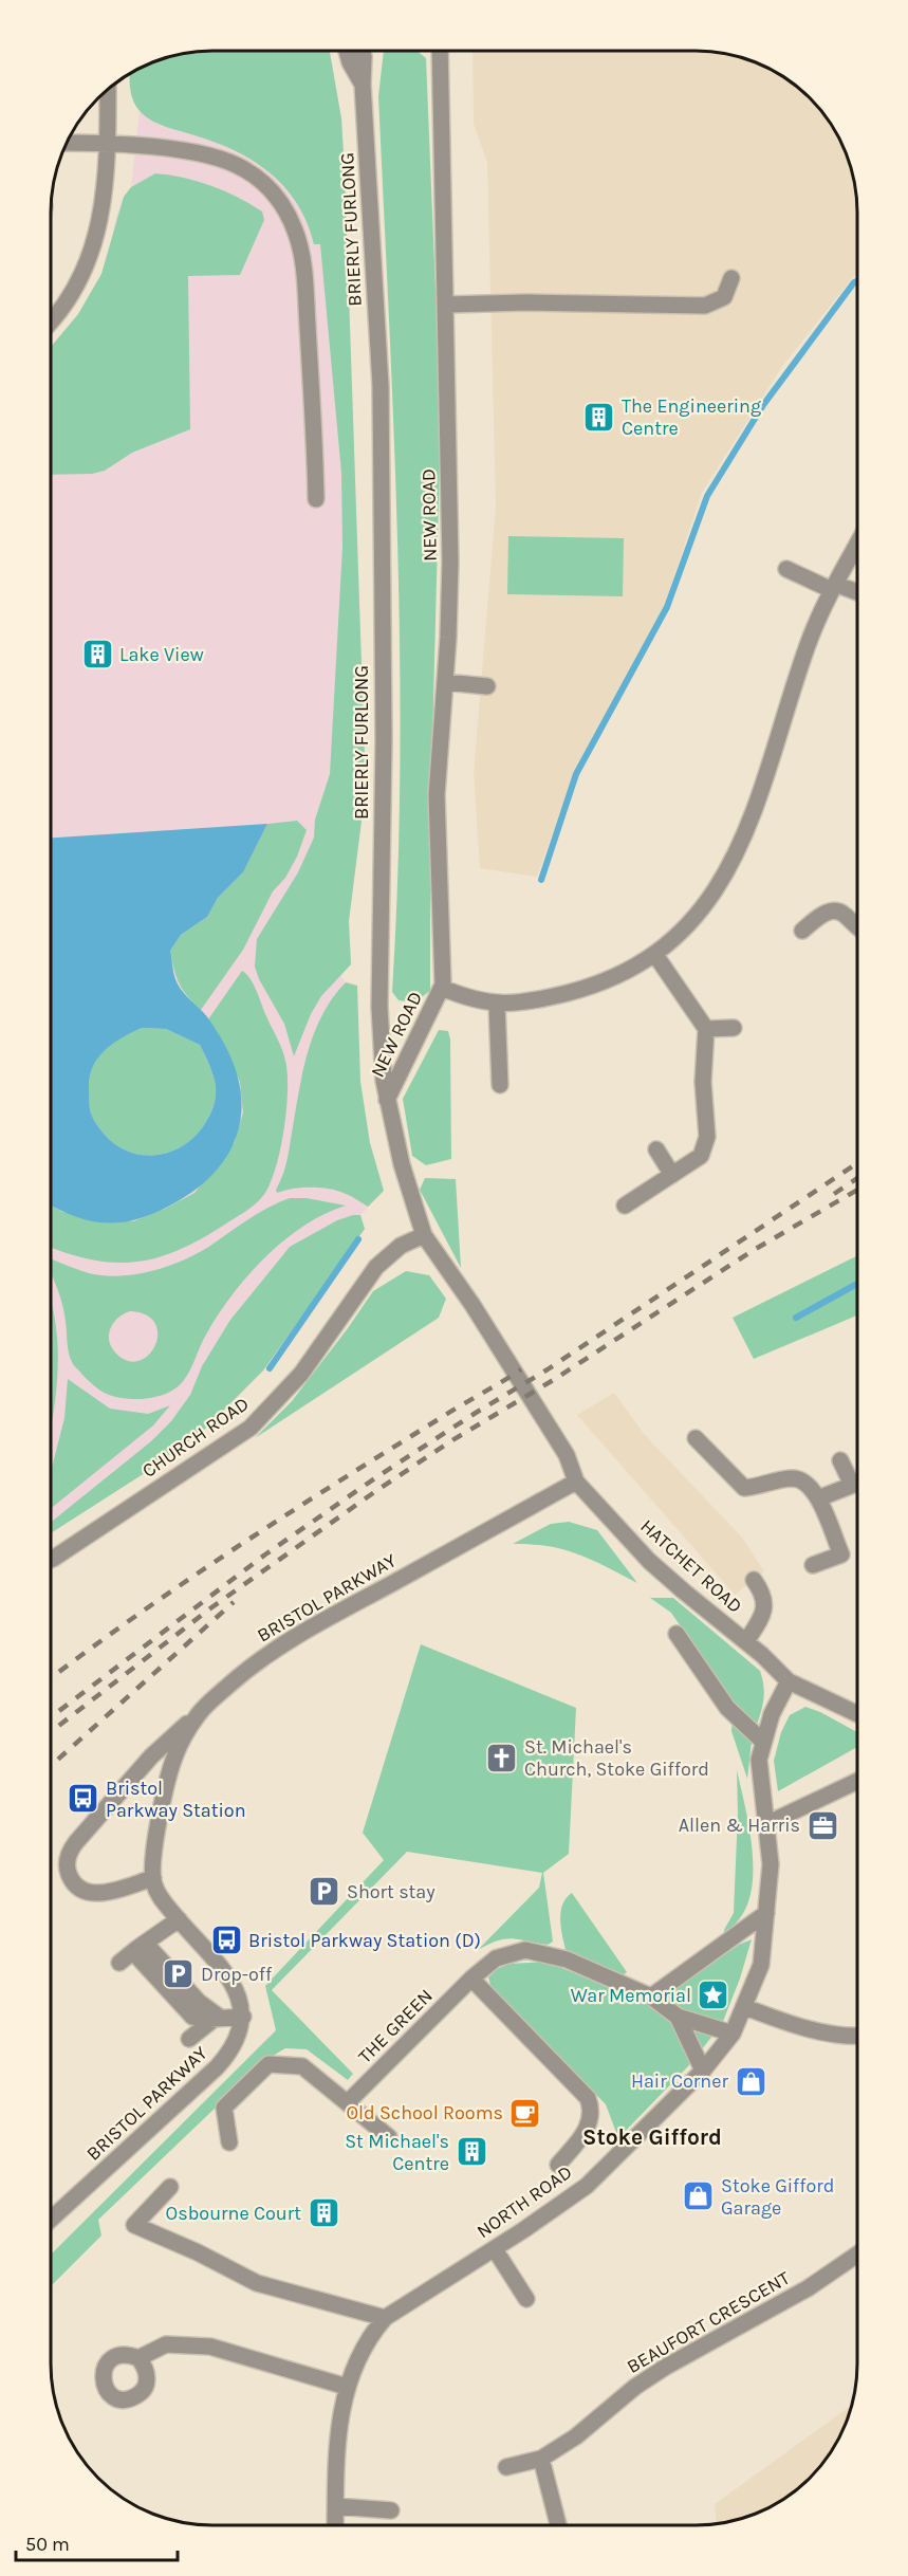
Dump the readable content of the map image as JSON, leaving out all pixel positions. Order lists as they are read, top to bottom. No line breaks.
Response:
{"streets":{"street":["BRIERLY FURLONG","NEW ROAD","CHURCH ROAD","HATCHET ROAD","BRISTOL PARKWAY","THE GREEN","NORTH ROAD","BEAUFORT CRESCENT"]},"crossings":[["BRIERLY FURLONG","NEW ROAD"],["BRIERLY FURLONG","CHURCH ROAD"],["BRIERLY FURLONG","HATCHET ROAD"],["HATCHET ROAD","BRISTOL PARKWAY"],["HATCHET ROAD","NORTH ROAD"],["THE GREEN","NORTH ROAD"]],"districts":["Stoke Gifford"],"places":{"building":["The Engineering Centre","Lake View","St Michael's Centre","Osbourne Court"],"church":["St. Michael's Church, Stoke Gifford"],"bus stop":["Bristol Parkway Station","Bristol Parkway Station (D)"],"office":["Allen & Harris"],"parking":["Short stay","Drop-off"],"place":["War Memorial"],"shop":["Hair Corner","Stoke Gifford Garage"],"cafe":["Old School Rooms"]},"scale_bar":"50 m"}
